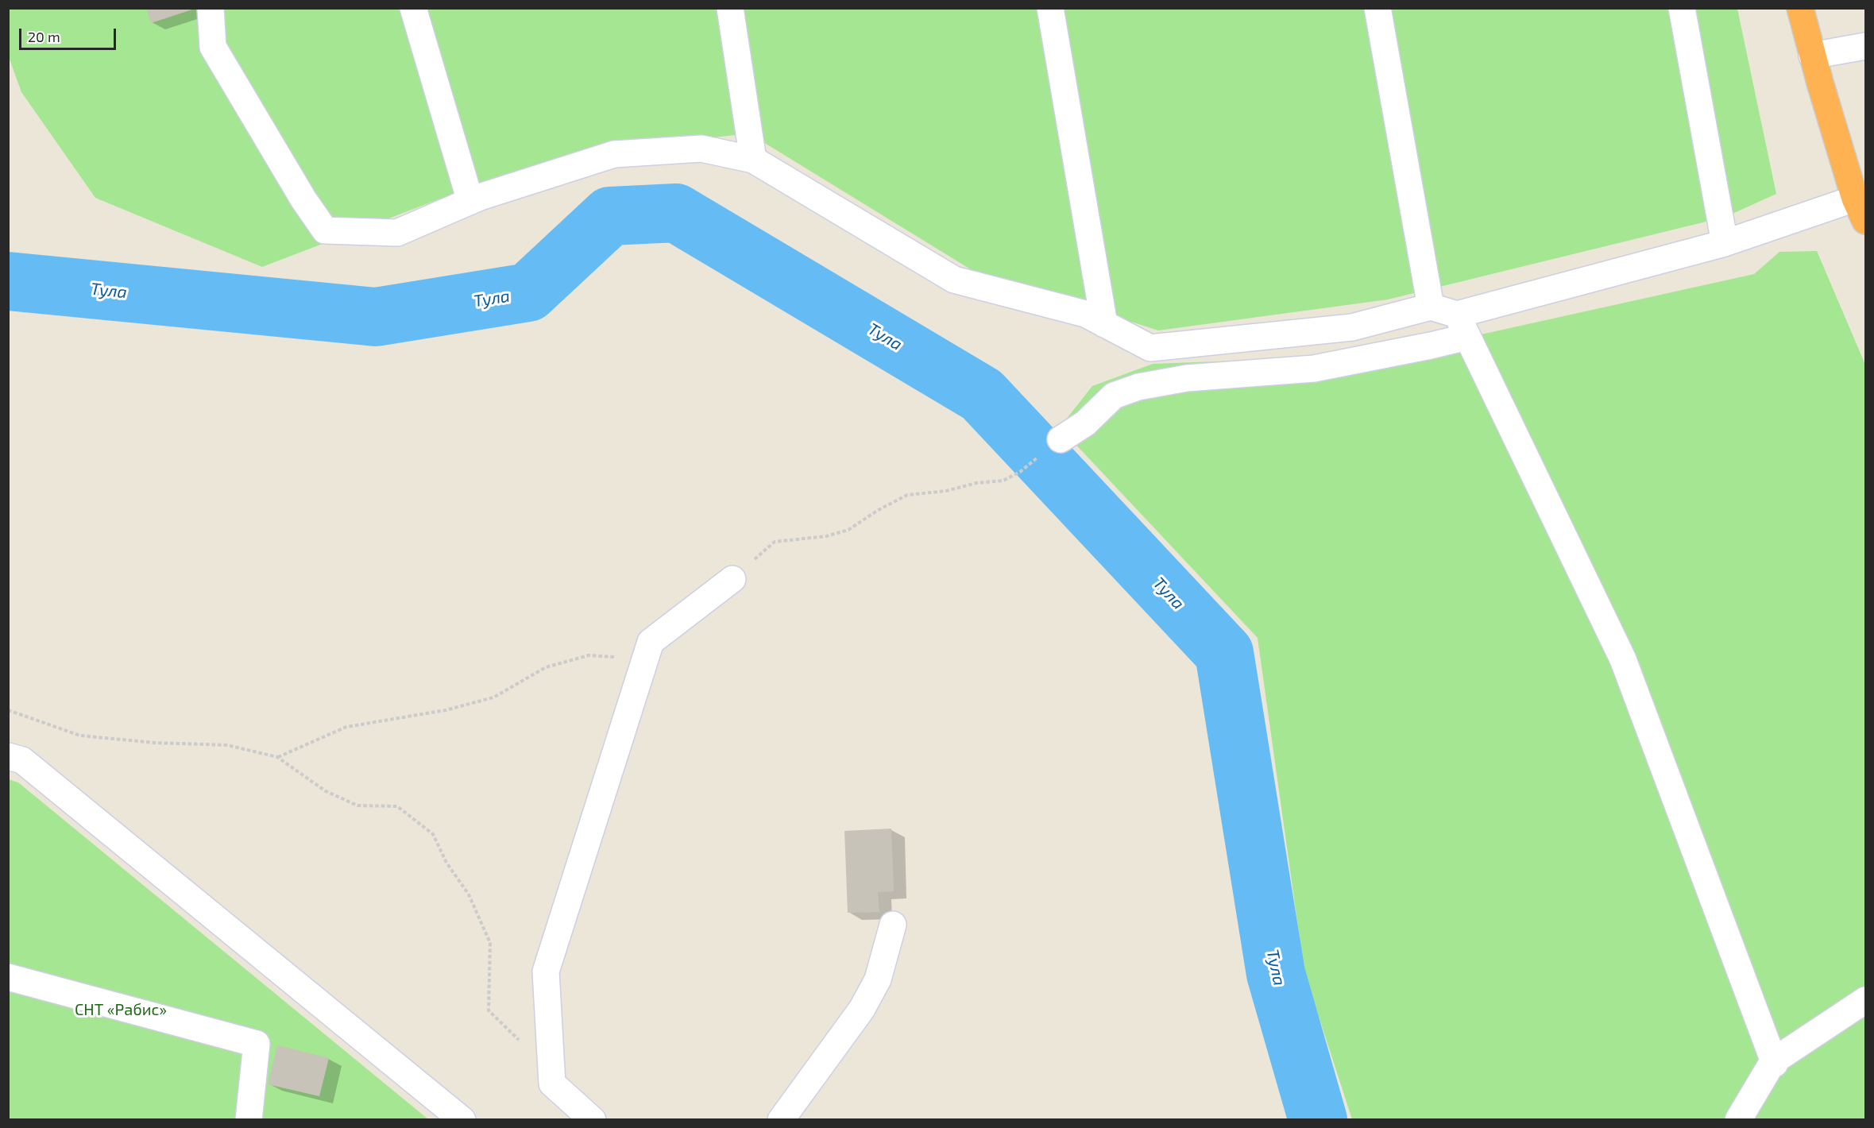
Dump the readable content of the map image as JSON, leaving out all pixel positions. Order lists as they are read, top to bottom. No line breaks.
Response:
{"water":["Тула"],"parks":["СНТ «Рабис»"],"scale_bar":"20 m"}
